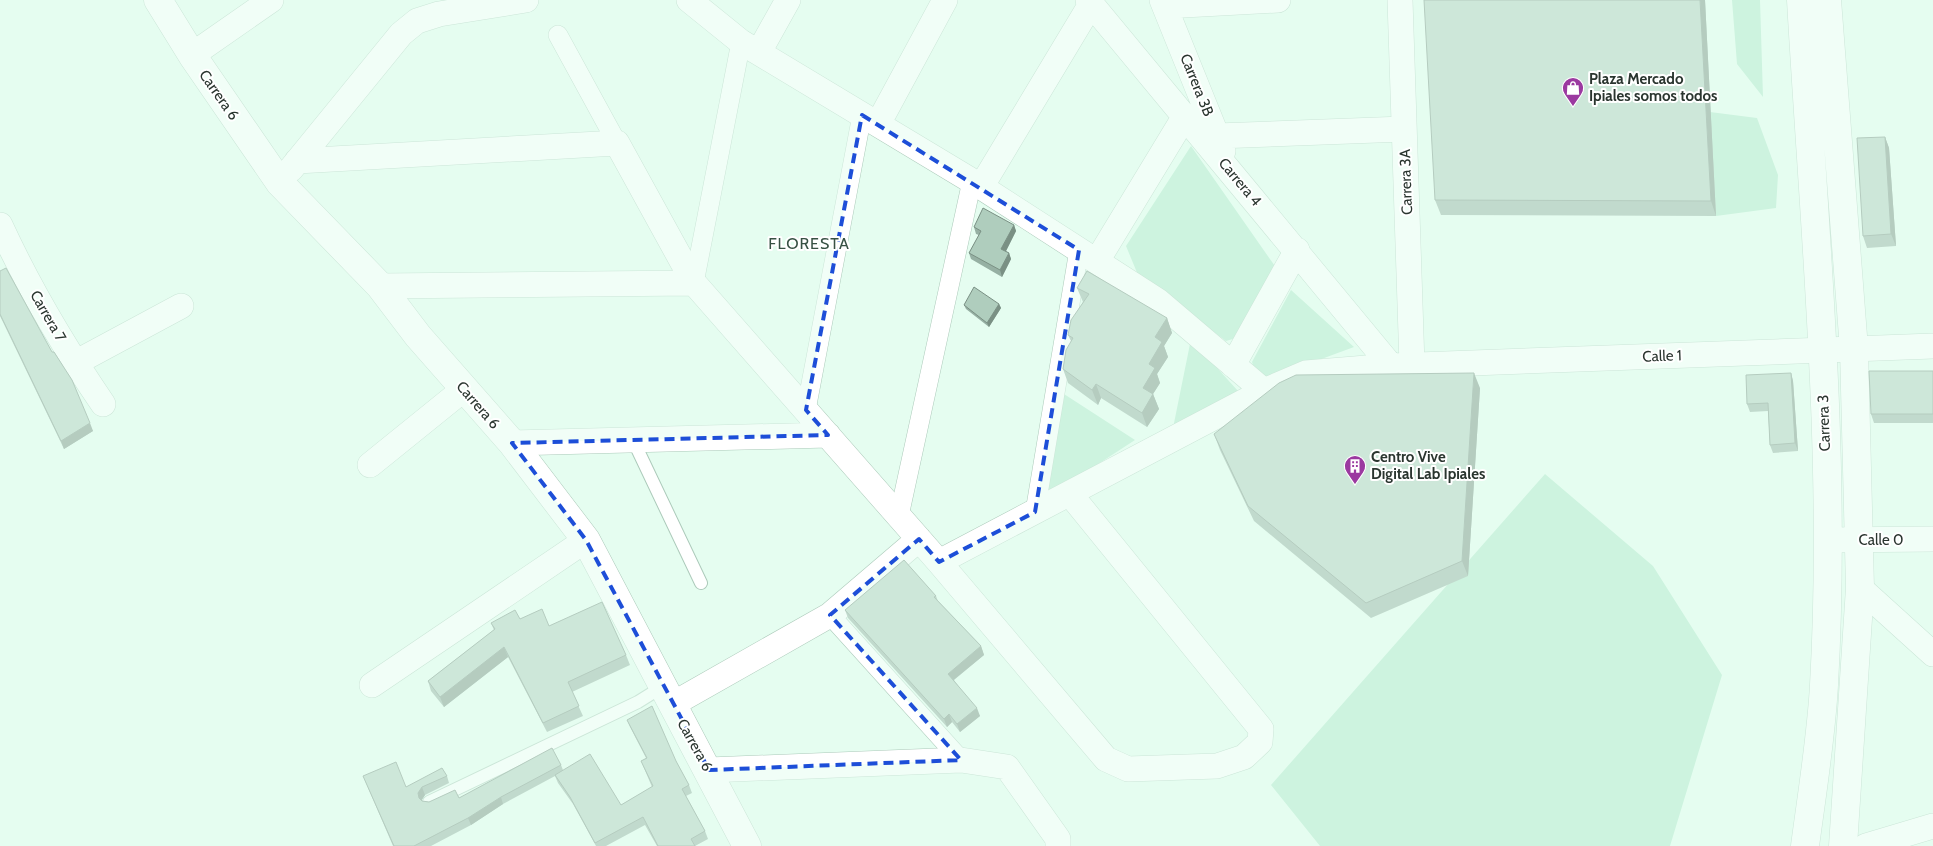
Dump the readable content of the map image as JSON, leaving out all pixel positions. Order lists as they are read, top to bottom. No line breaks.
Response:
{"streets":{"street":["Carrera 3B","Carrera 6","Carrera 4","Carrera 3A","Carrera 7","Calle 1","Carrera 3","Calle 0"]},"crossings":[["Carrera 3B","Carrera 4"],["Carrera 4","Carrera 3A"],["Carrera 4","Calle 1"],["Carrera 3A","Calle 1"],["Calle 1","Carrera 3"],["Carrera 3","Calle 0"]],"districts":["FLORESTA"],"places":{"shop":["Plaza Mercado Ipiales somos todos"],"building":["Centro Vive Digital Lab Ipiales"]}}
